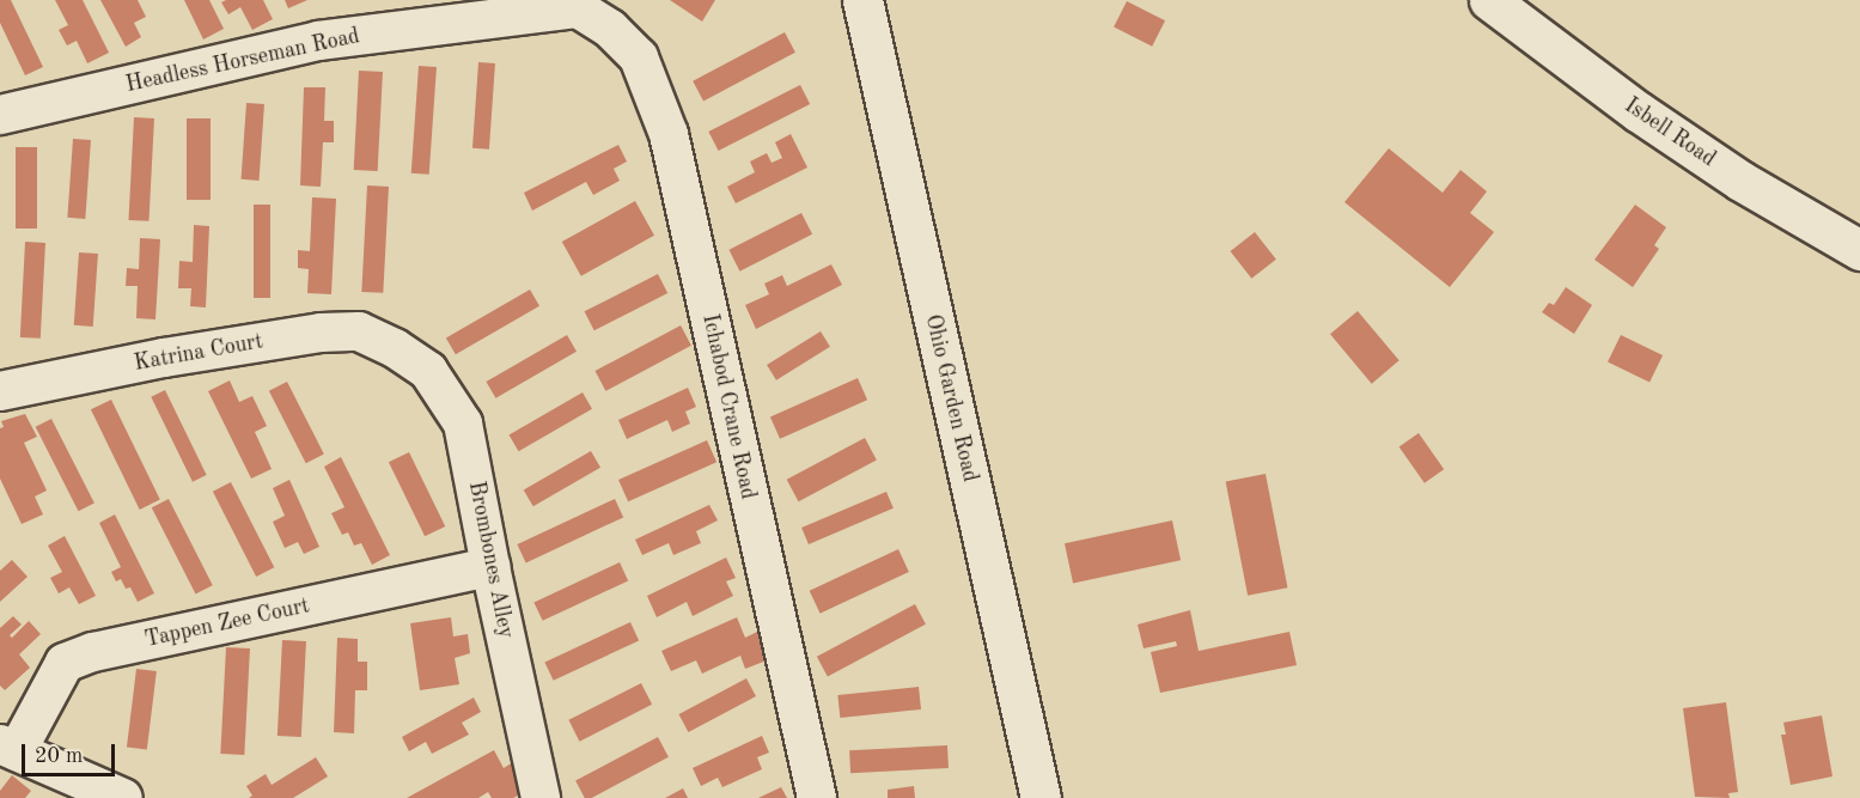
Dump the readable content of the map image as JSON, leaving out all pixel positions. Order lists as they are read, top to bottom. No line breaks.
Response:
{"streets":{"street":["Headless Horseman Road","Isbell Road","Katrina Court","Ohio Garden Road","Ichabod Crane Road","Brombones Alley","Tappen Zee Court"]},"crossings":[["Headless Horseman Road","Ichabod Crane Road"],["Katrina Court","Brombones Alley"],["Brombones Alley","Tappen Zee Court"]],"scale_bar":"20 m"}
